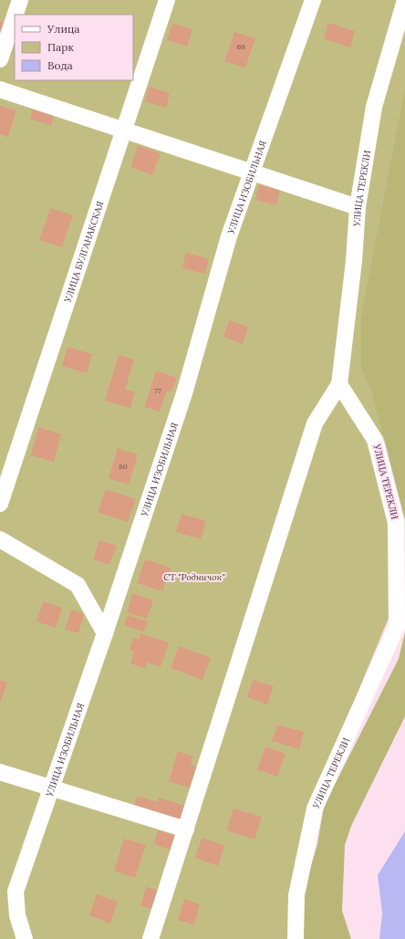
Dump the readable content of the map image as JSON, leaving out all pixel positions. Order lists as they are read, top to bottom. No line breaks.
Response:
{"streets":{"street":["УЛИЦА ИЗОБИЛЬНАЯ","УЛИЦА ТЕРЕКЛИ","УЛИЦА БУЛГАНАКСКАЯ"]},"parks":["СТ \"Родничок\""],"house_numbers":["69","77","80"],"legend":["Улица","Парк","Вода"]}
